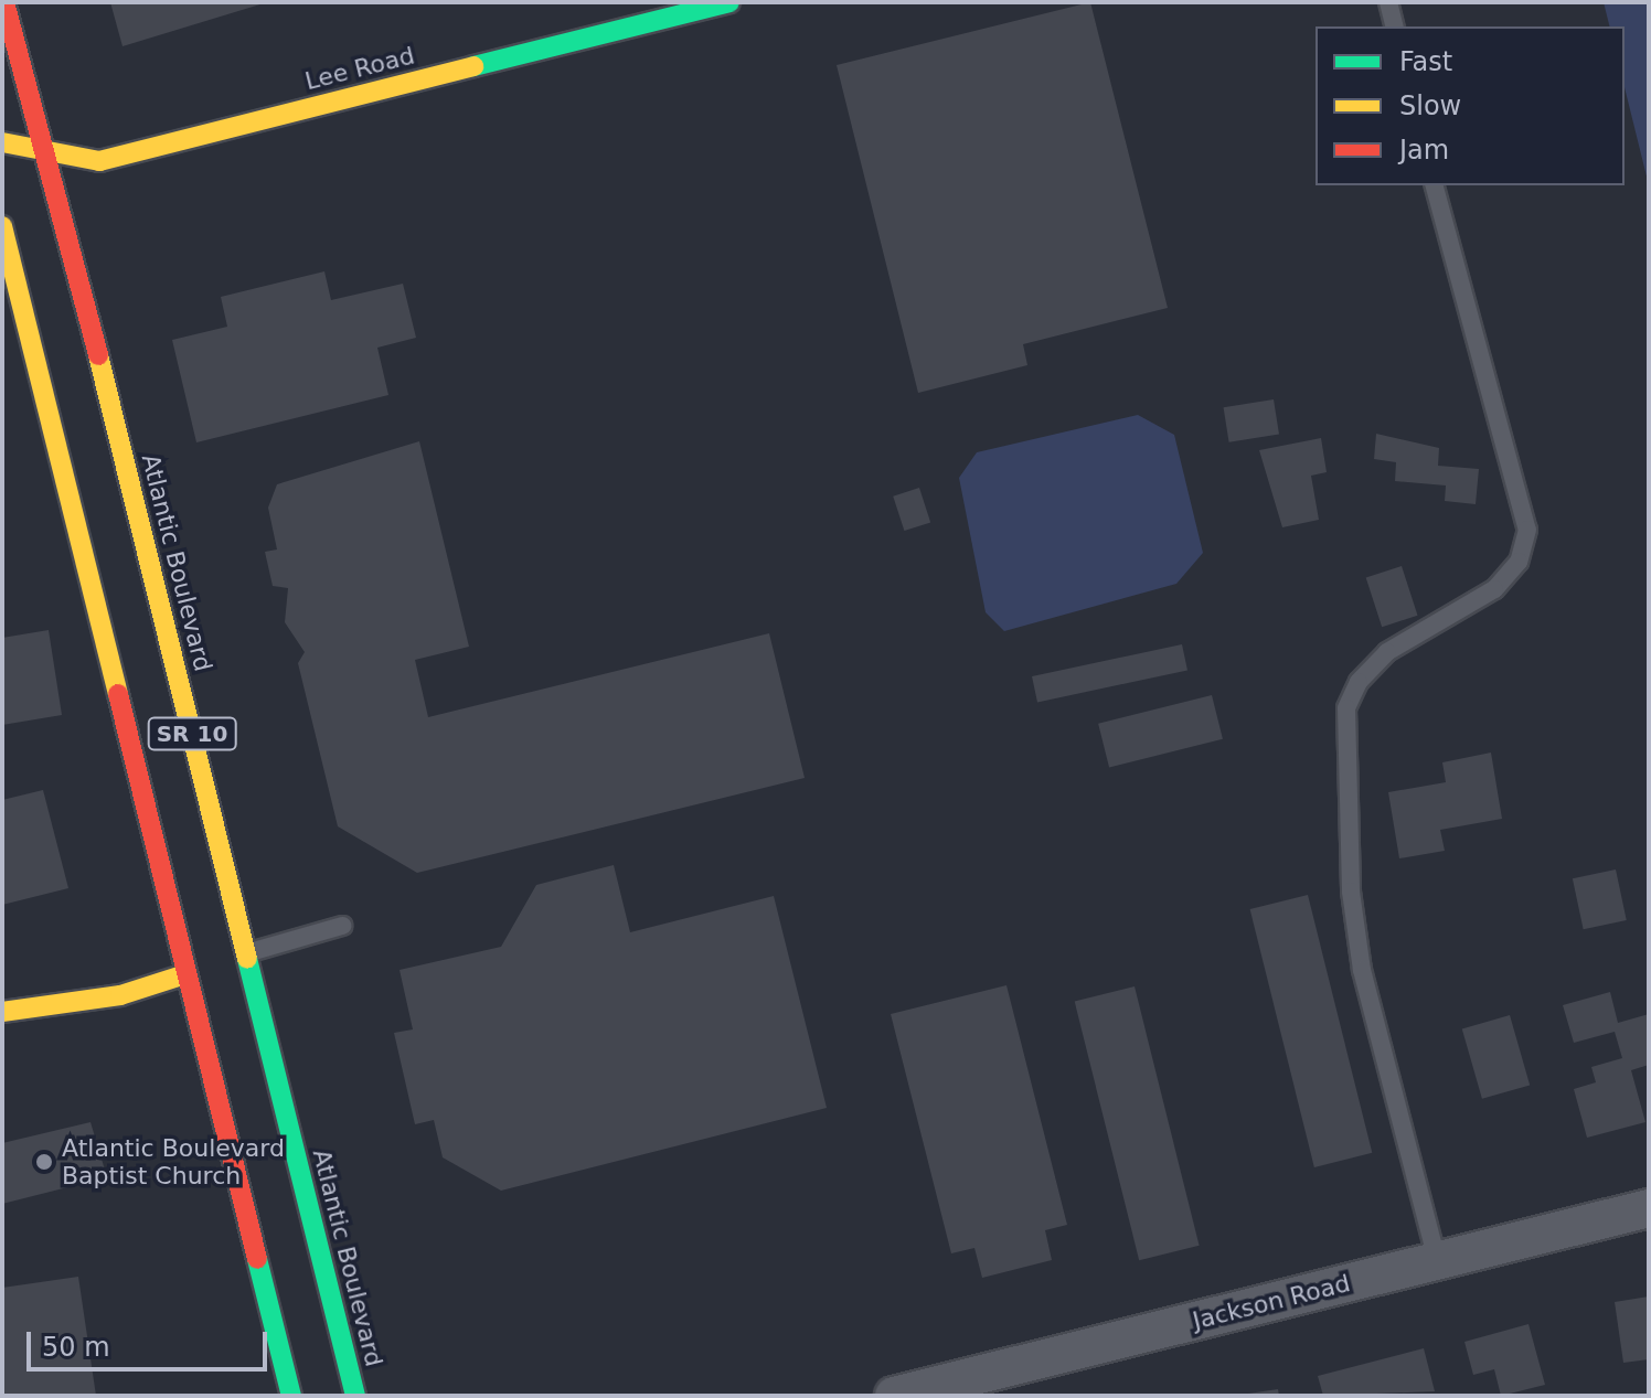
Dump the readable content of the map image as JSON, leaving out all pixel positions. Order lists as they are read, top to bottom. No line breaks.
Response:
{"streets":{"main road":["Lee Road","Atlantic Boulevard","SR 10"],"street":["Jackson Road"]},"crossings":[["Lee Road","Atlantic Boulevard"]],"places":["Atlantic Boulevard Baptist Church"],"legend":["Fast","Slow","Jam"],"scale_bar":"50 m"}
